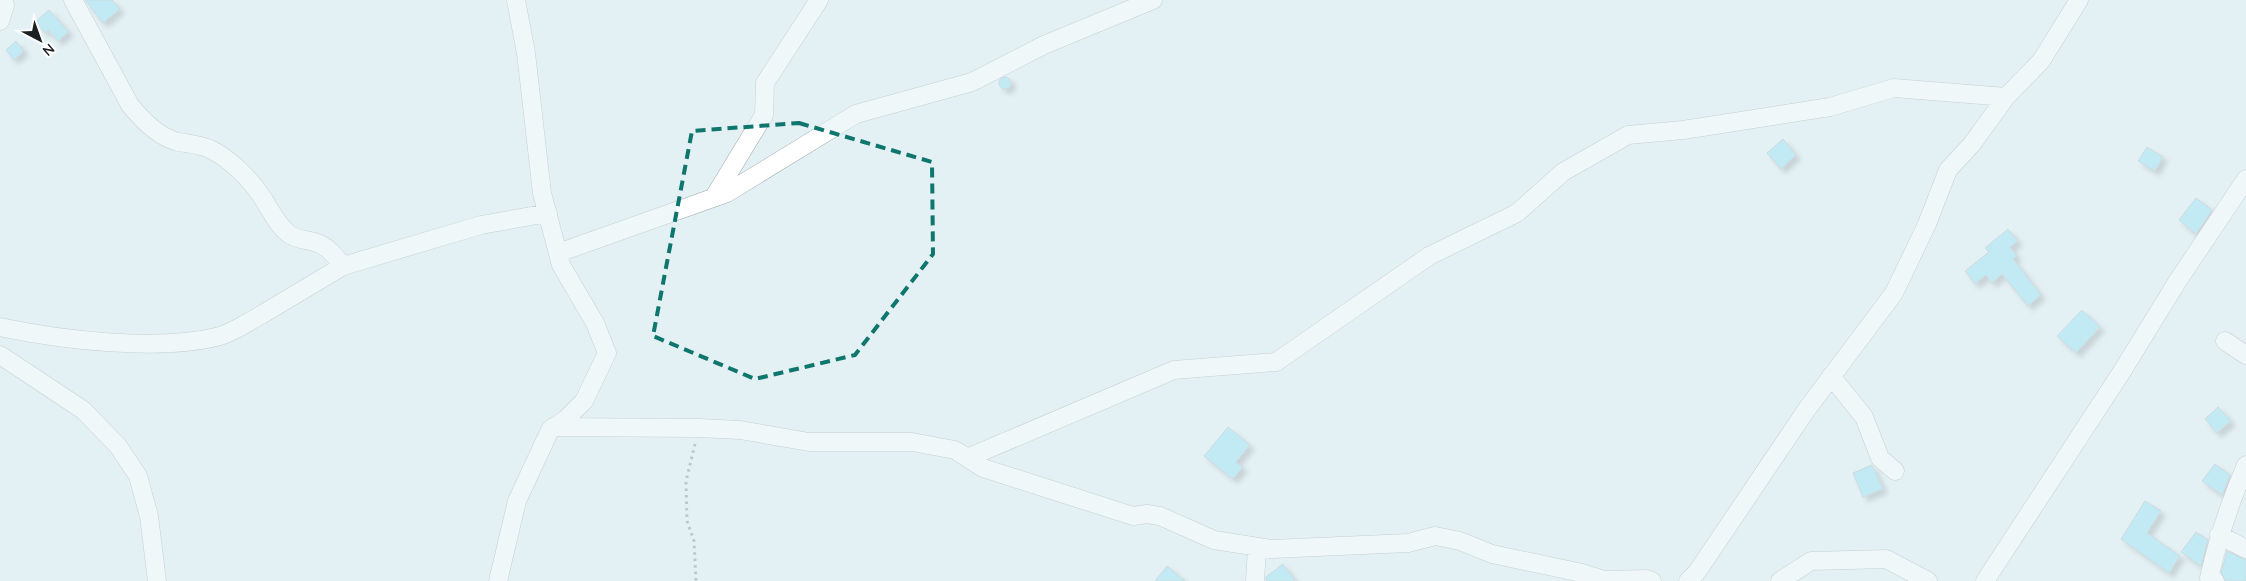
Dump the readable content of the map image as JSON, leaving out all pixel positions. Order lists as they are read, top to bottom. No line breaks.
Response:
{"north":"bottom right"}
